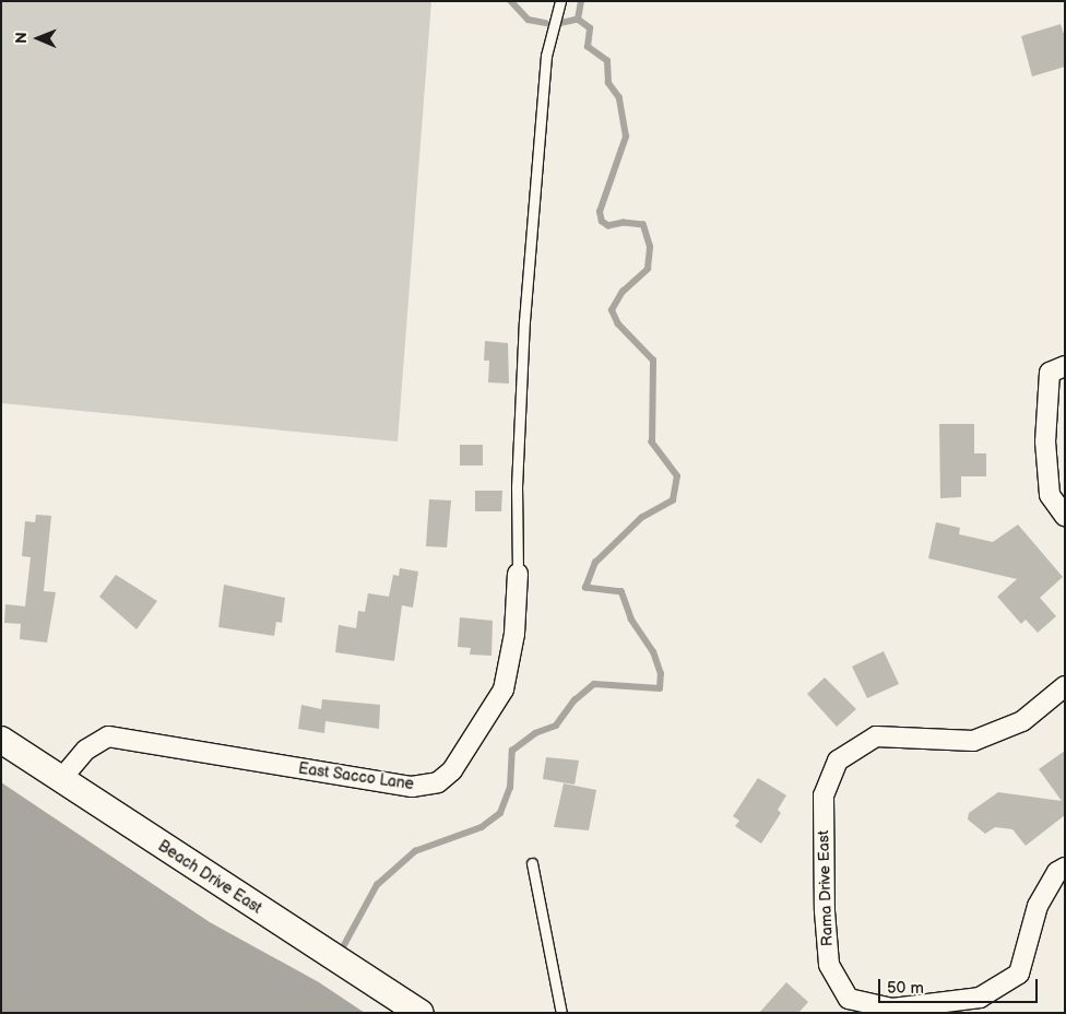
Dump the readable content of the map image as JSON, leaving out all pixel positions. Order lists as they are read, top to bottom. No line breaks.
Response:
{"streets":{"main road":["Beach Drive East"],"street":["East Sacco Lane","Rama Drive East"]},"crossings":[["East Sacco Lane","Beach Drive East"]],"scale_bar":"50 m","north":"left"}
